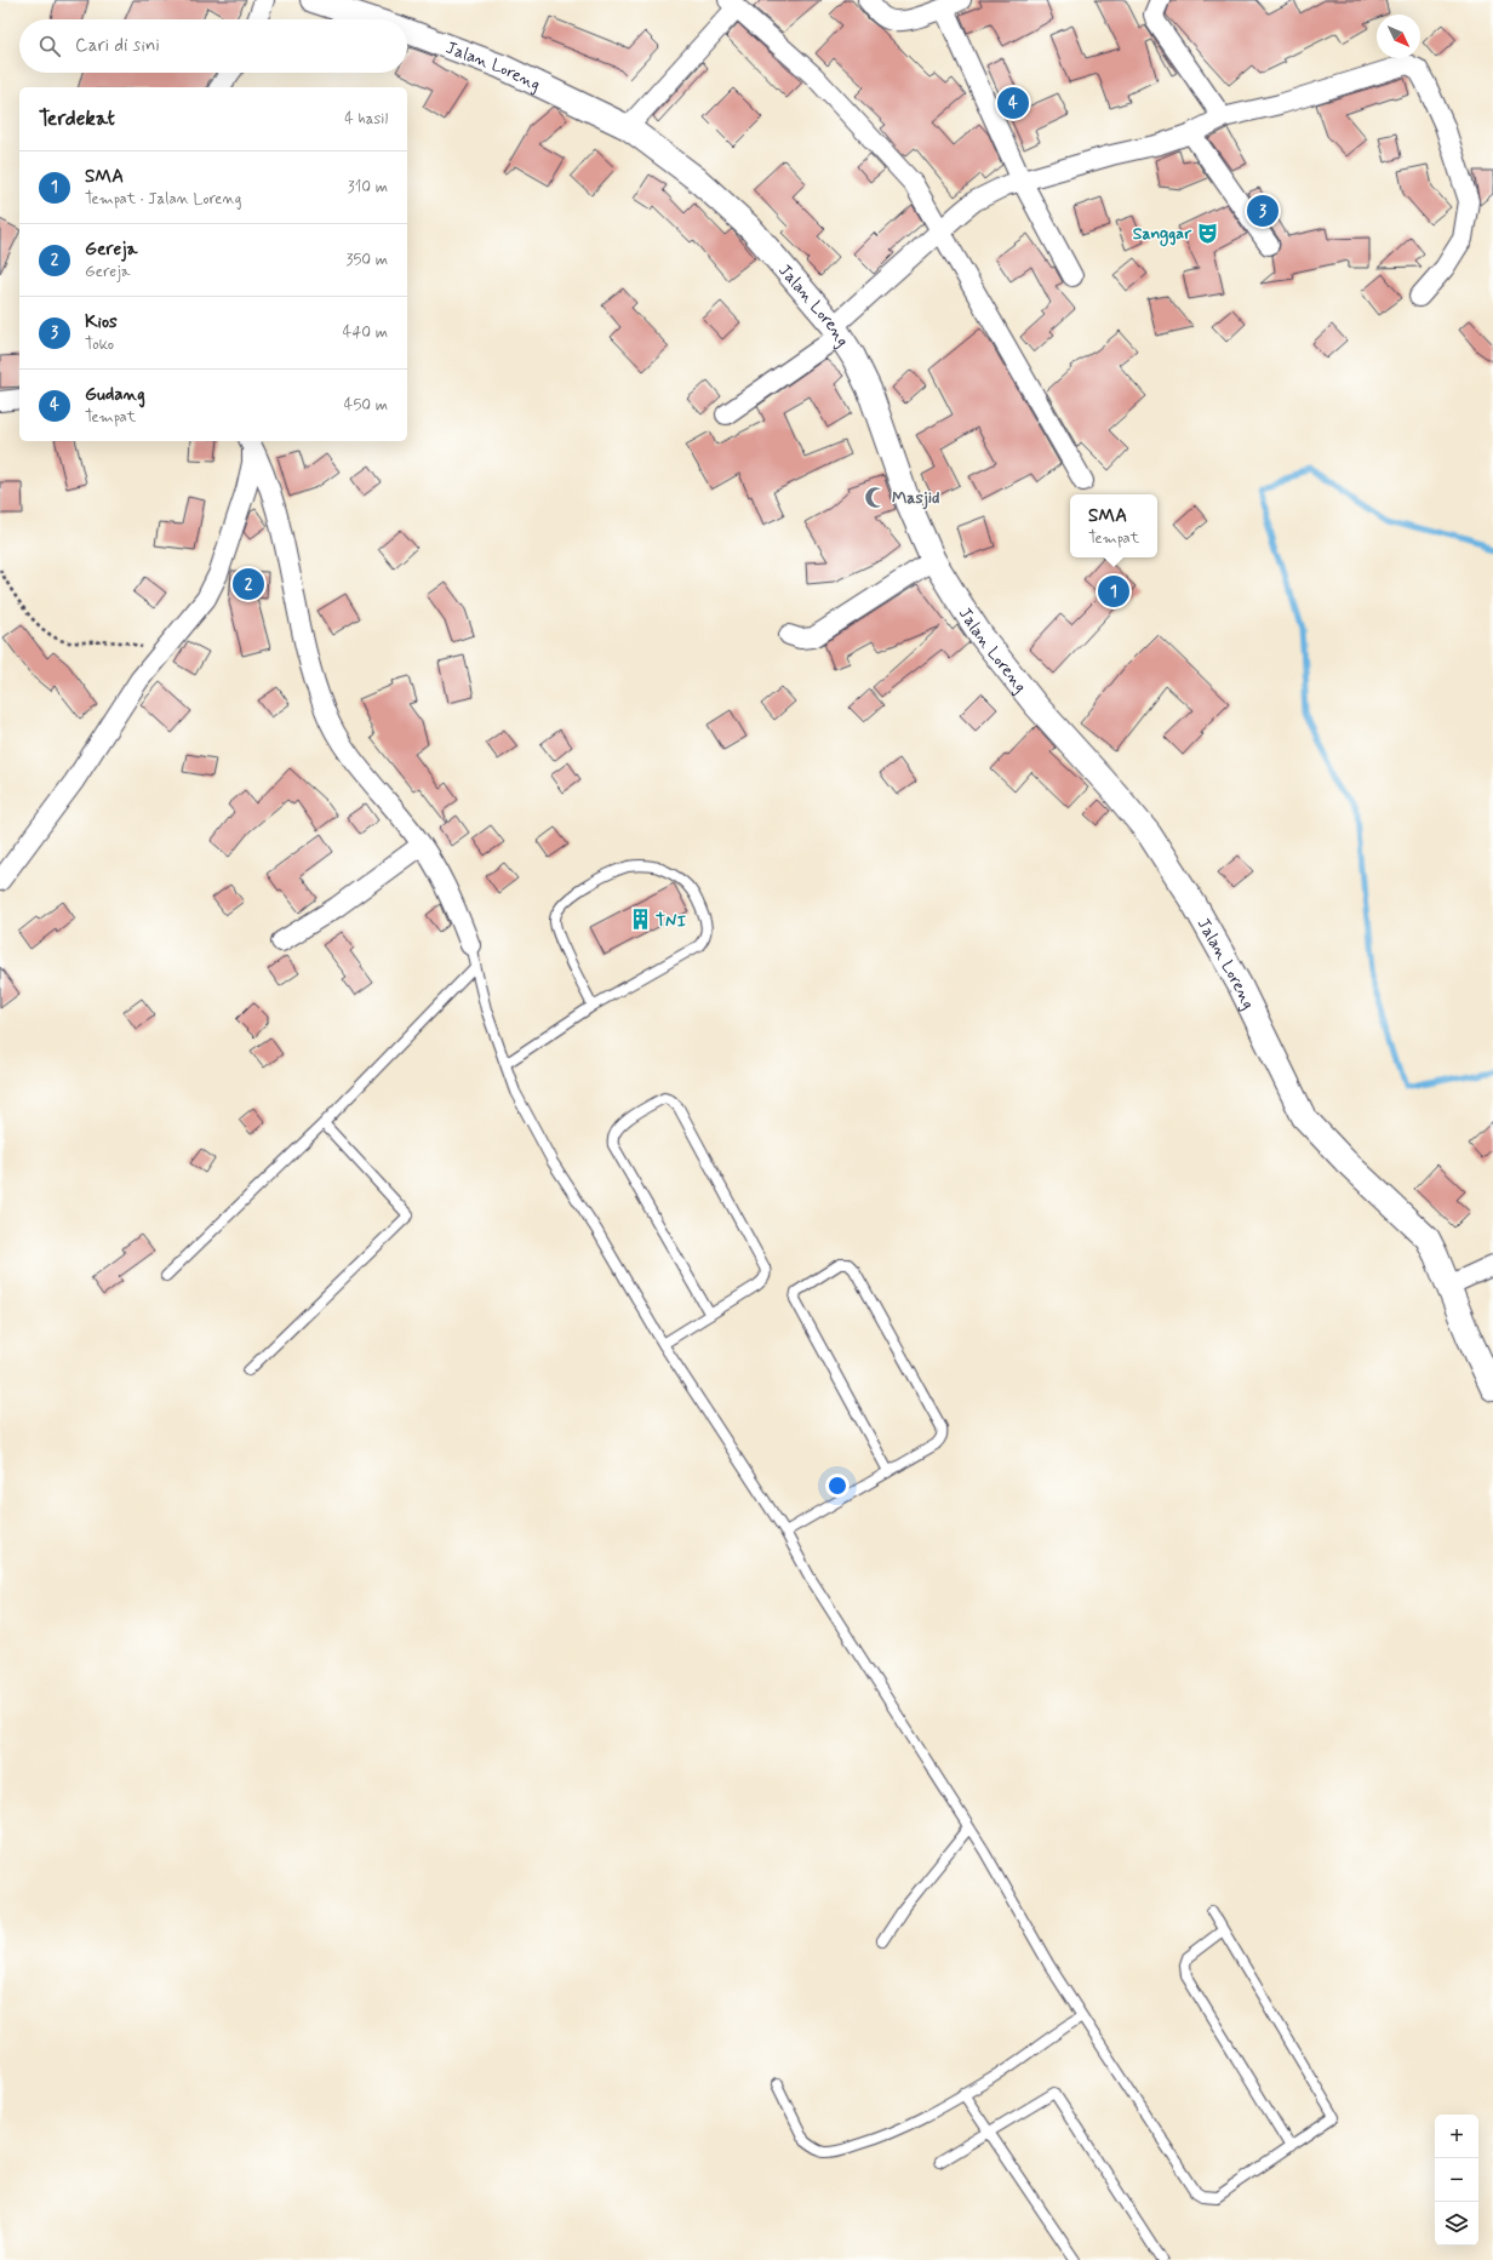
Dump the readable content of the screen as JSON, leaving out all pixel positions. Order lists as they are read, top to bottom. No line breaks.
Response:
{"streets":{"street":["Jalan Loreng"]},"places":{"theatre":["Sanggar"],"mosque":["Masjid"],"building":["TNI"]},"north":"bottom right","page":{"search":"Cari di sini","pins":["4","3","2","1"],"heading":["Terdekat","4 hasil"],"list":[{"mark":"1","name":"SMA","note":"Tempat · Jalan Loreng","value":"310 m"},{"mark":"2","name":"Gereja","note":"Gereja","value":"350 m"},{"mark":"3","name":"Kios","note":"Toko","value":"440 m"},{"mark":"4","name":"Gudang","note":"Tempat","value":"450 m"}],"popup":["SMA","Tempat"],"map_buttons":["+","−"]}}
